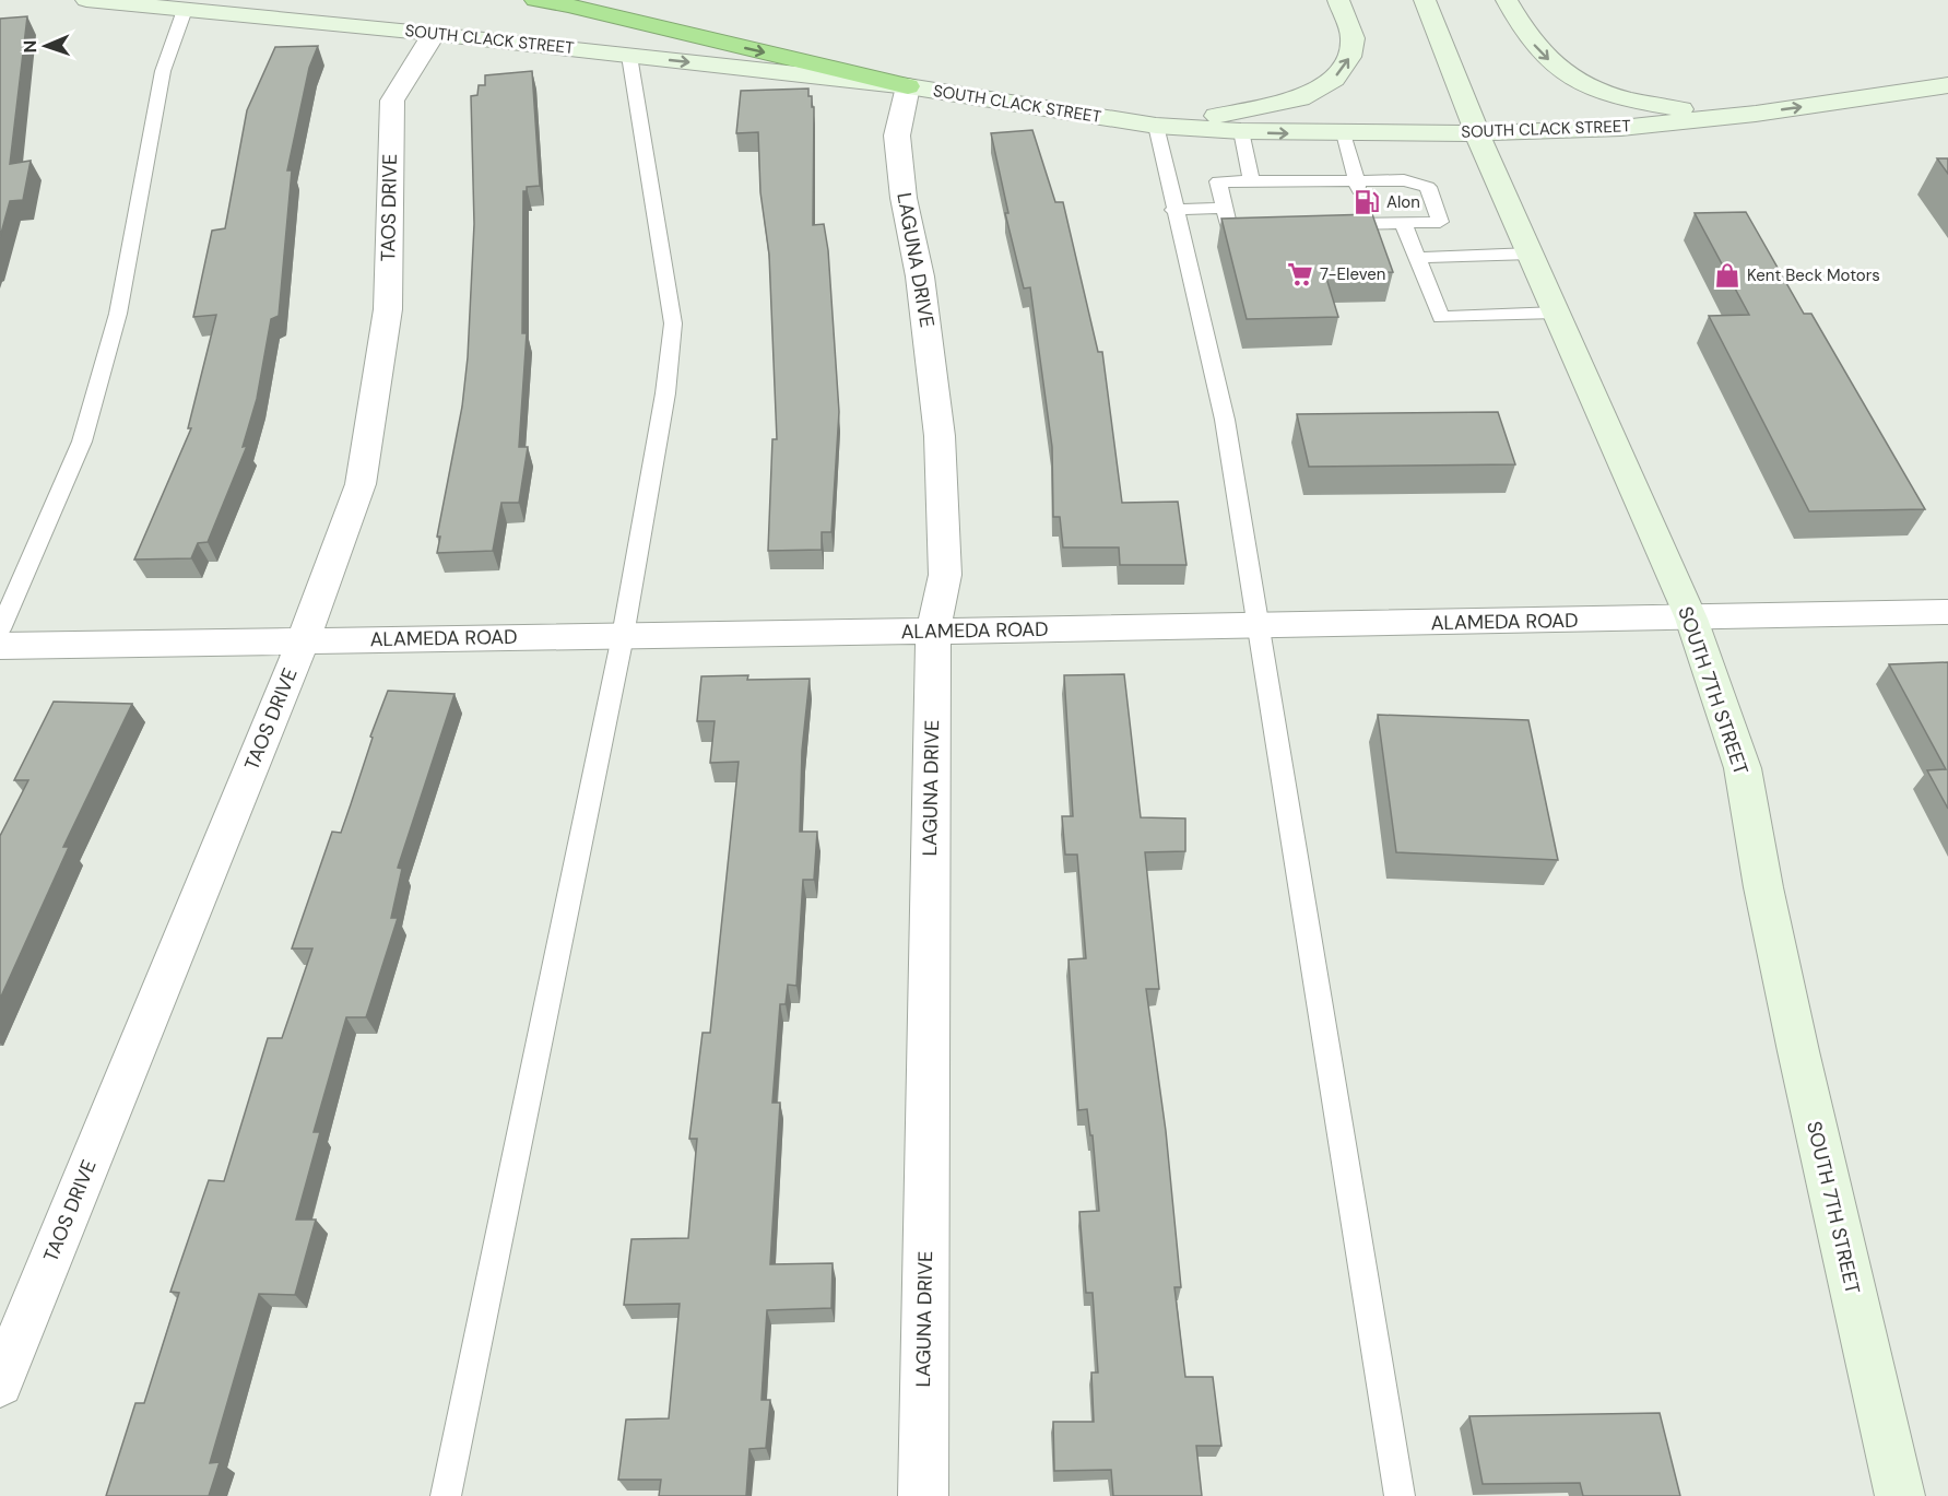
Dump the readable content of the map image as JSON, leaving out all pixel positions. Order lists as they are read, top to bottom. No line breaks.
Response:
{"streets":{"main road":["SOUTH CLACK STREET","SOUTH 7TH STREET"],"street":["TAOS DRIVE","LAGUNA DRIVE","ALAMEDA ROAD"]},"crossings":[["SOUTH CLACK STREET","TAOS DRIVE"],["SOUTH CLACK STREET","LAGUNA DRIVE"],["SOUTH CLACK STREET","SOUTH 7TH STREET"],["TAOS DRIVE","ALAMEDA ROAD"],["LAGUNA DRIVE","ALAMEDA ROAD"],["ALAMEDA ROAD","SOUTH 7TH STREET"]],"places":{"fuel station":["Alon"],"supermarket":["7-Eleven"],"shop":["Kent Beck Motors"]},"north":"left"}
